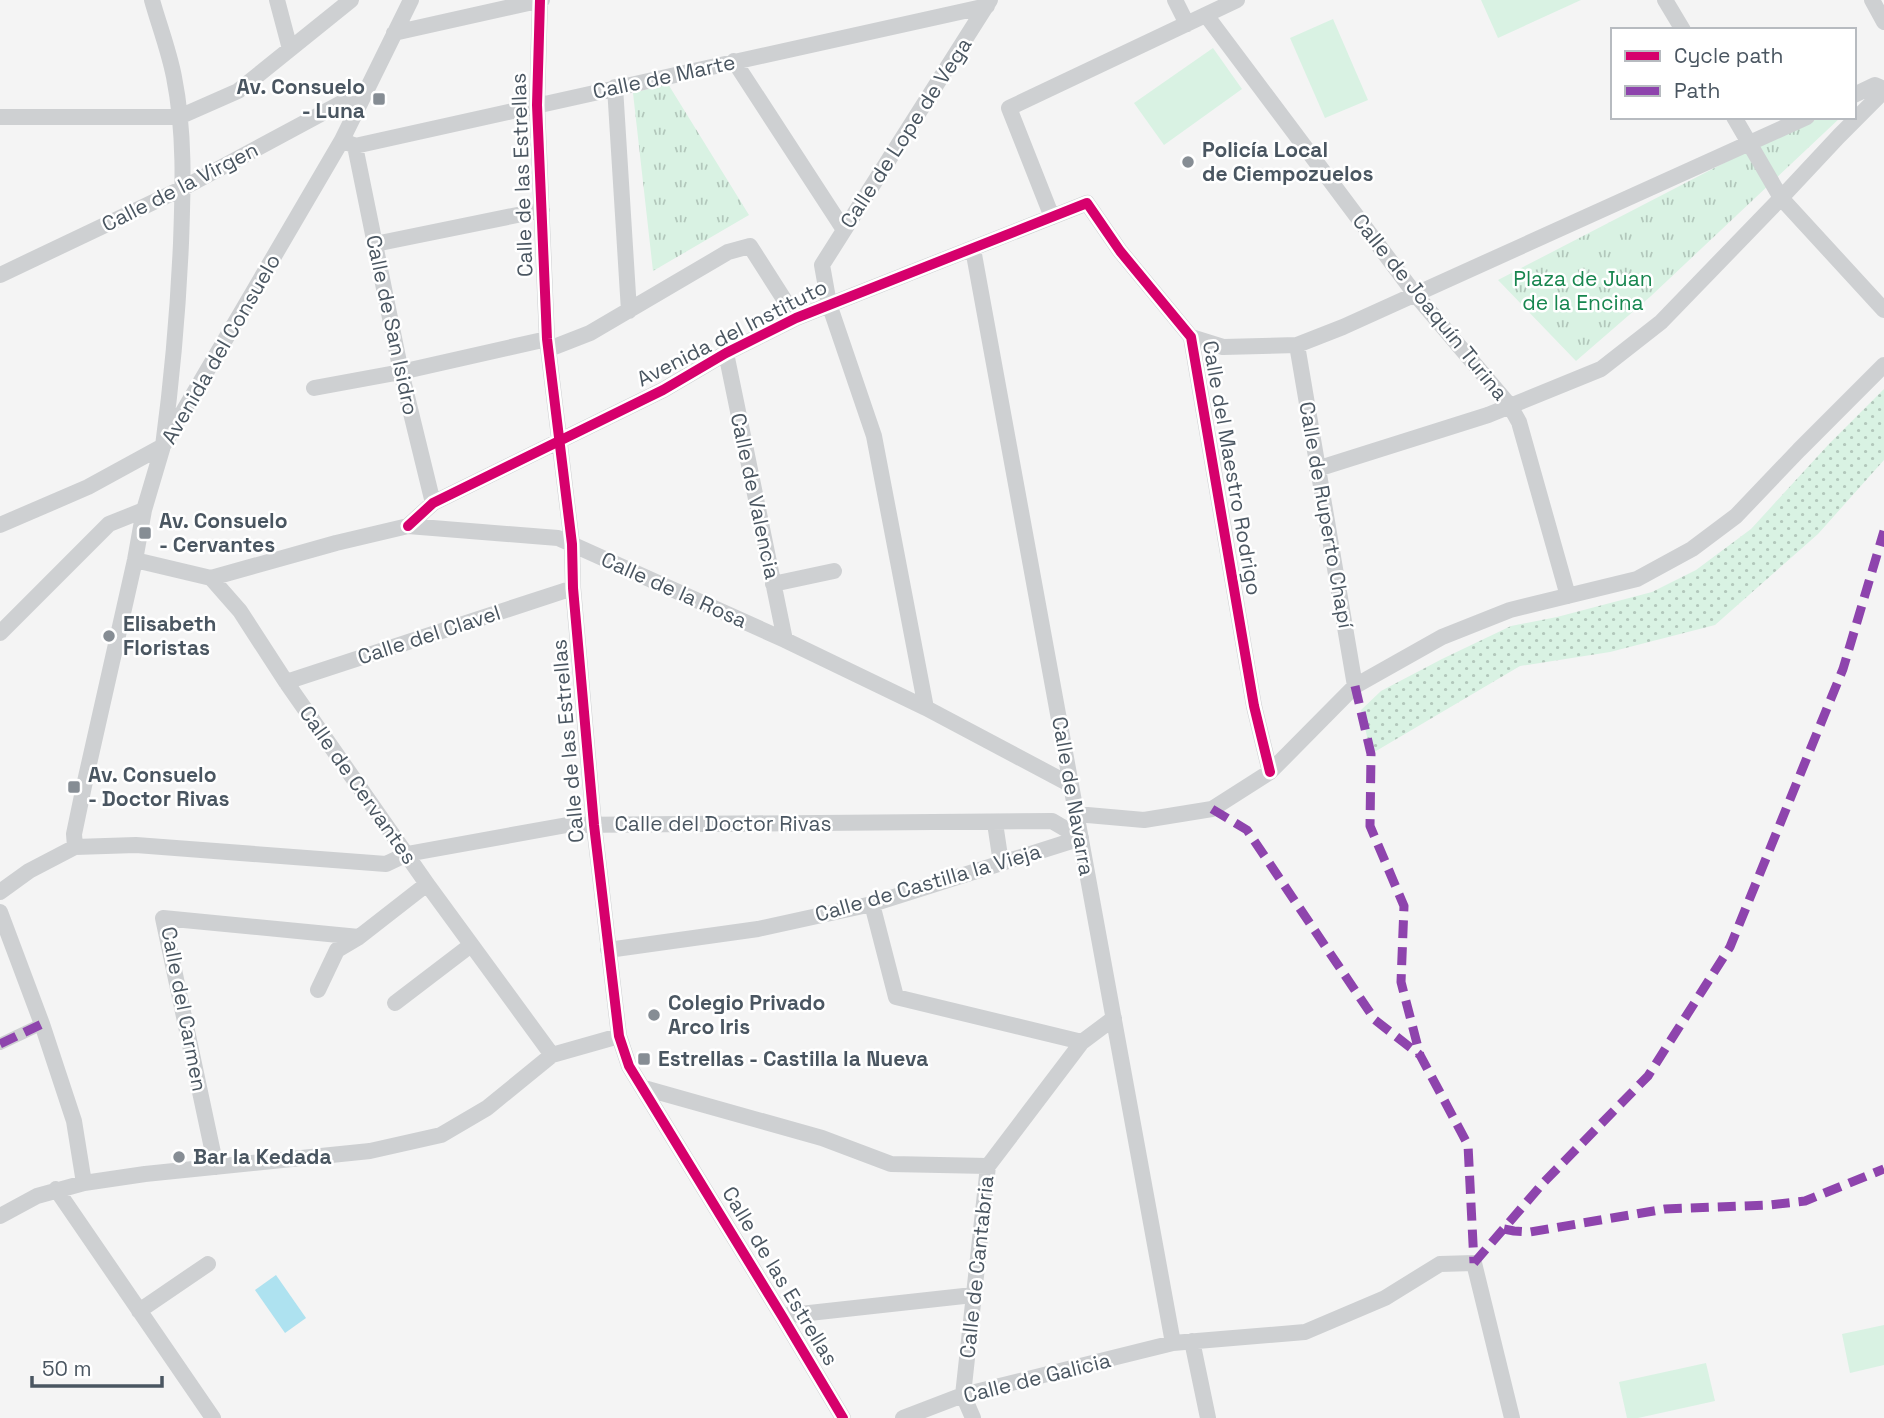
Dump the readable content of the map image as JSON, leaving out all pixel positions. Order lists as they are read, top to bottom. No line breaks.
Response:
{"streets":{"street":["Calle de Marte","Calle de Lope de Vega","Calle de las Estrellas","Calle de la Virgen","Calle de Joaquín Turina","Calle de San Isidro","Avenida del Instituto","Avenida del Consuelo","Calle del Maestro Rodrigo","Calle de Valencia","Calle de Ruperto Chapí","Calle de la Rosa","Calle del Clavel","Calle de Cervantes","Calle de Navarra","Calle del Doctor Rivas","Calle de Castilla la Vieja","Calle del Carmen","Calle de Cantabria","Calle de Galicia"]},"crossings":[["Calle de Marte","Calle de Lope de Vega"],["Calle de Marte","Calle de las Estrellas"],["Calle de Marte","Calle de San Isidro"],["Calle de Marte","Avenida del Consuelo"],["Calle de Lope de Vega","Avenida del Instituto"],["Calle de las Estrellas","Avenida del Instituto"],["Calle de las Estrellas","Calle de la Rosa"],["Calle de las Estrellas","Calle del Clavel"],["Calle de las Estrellas","Calle del Doctor Rivas"],["Calle de las Estrellas","Calle de Castilla la Vieja"],["Calle de la Virgen","Avenida del Consuelo"],["Calle de San Isidro","Avenida del Instituto"],["Calle de San Isidro","Avenida del Consuelo"],["Avenida del Instituto","Calle del Maestro Rodrigo"],["Avenida del Instituto","Calle de Valencia"],["Avenida del Instituto","Calle de la Rosa"],["Avenida del Instituto","Calle de Navarra"],["Avenida del Consuelo","Calle del Doctor Rivas"],["Calle de Valencia","Calle de la Rosa"],["Calle de la Rosa","Calle de Navarra"],["Calle del Clavel","Calle de Cervantes"],["Calle de Cervantes","Calle del Doctor Rivas"],["Calle de Navarra","Calle del Doctor Rivas"],["Calle de Navarra","Calle de Castilla la Vieja"],["Calle de Navarra","Calle de Cantabria"],["Calle de Navarra","Calle de Galicia"],["Calle del Doctor Rivas","Calle de Castilla la Vieja"],["Calle de Cantabria","Calle de Galicia"]],"parks":["Plaza de Juan de la Encina"],"places":{"transit":["Av. Consuelo - Luna","Av. Consuelo - Cervantes","Av. Consuelo - Doctor Rivas","Estrellas - Castilla la Nueva"],"other":["Policía Local de Ciempozuelos","Elisabeth Floristas","Colegio Privado Arco Iris","Bar la Kedada"]},"legend":["Cycle path","Path"],"scale_bar":"50 m"}
